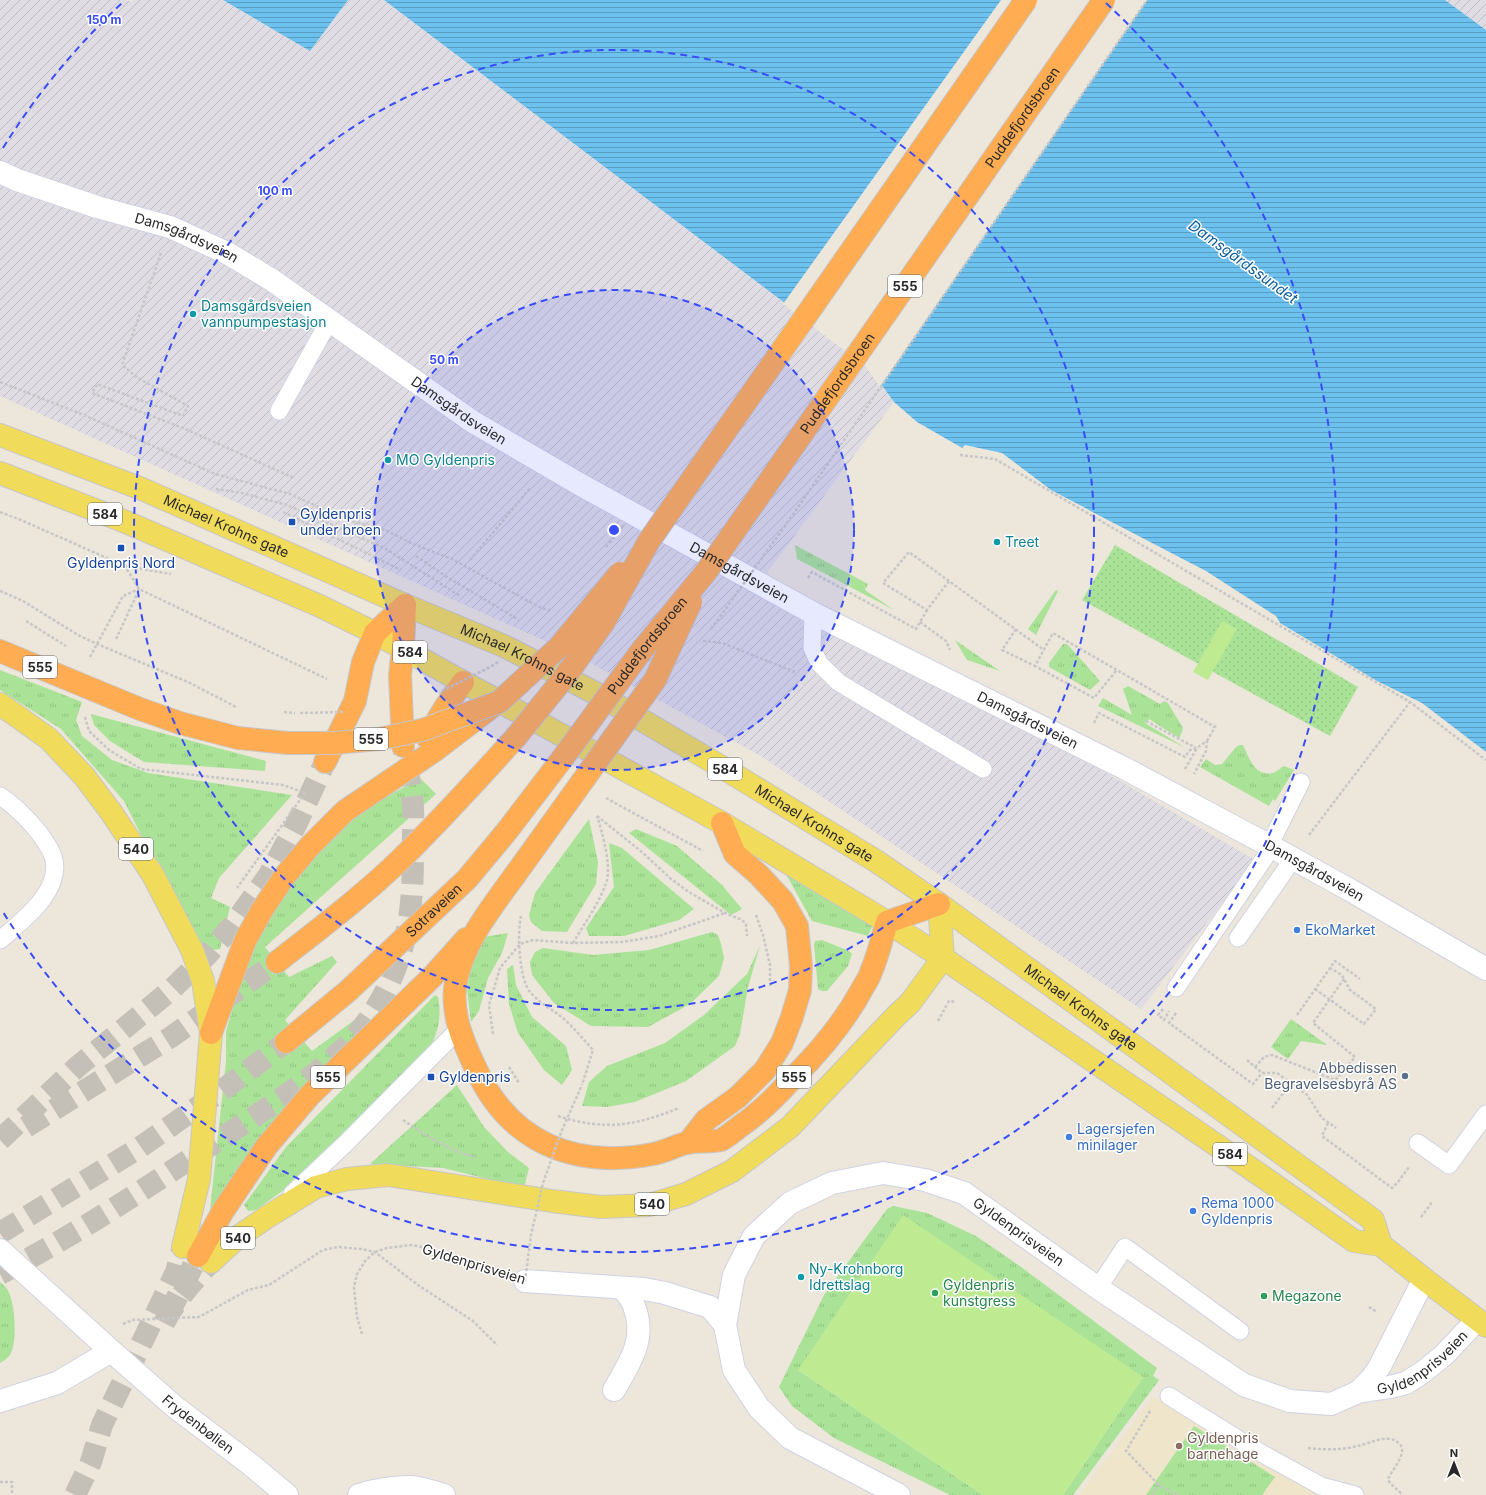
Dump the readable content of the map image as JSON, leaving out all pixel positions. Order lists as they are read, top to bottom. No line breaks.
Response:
{"streets":{"highway":["Puddefjordsbroen","555","Sotraveien"],"main road":["584","Michael Krohns gate","540"],"street":["Damsgårdsveien","Gyldenprisveien","Frydenbølien"]},"crossings":[["Puddefjordsbroen","555"],["Puddefjordsbroen","Sotraveien"],["555","584"],["555","Michael Krohns gate"],["555","540"],["584","Michael Krohns gate"],["584","540"],["584","Gyldenprisveien"]],"water":["Damsgårdssundet"],"places":{"other":["Damsgårdsveien vannpumpestasjon","MO Gyldenpris","Treet","EkoMarket","Abbedissen Begravelsesbyrå AS","Lagersjefen minilager","Rema 1000 Gyldenpris","Ny-Krohnborg Idrettslag","Gyldenpris kunstgress","Megazone","Gyldenpris barnehage"],"transit":["Gyldenpris under broen","Gyldenpris Nord","Gyldenpris"]},"north":"top","rings":["150 m","100 m","50 m"]}
